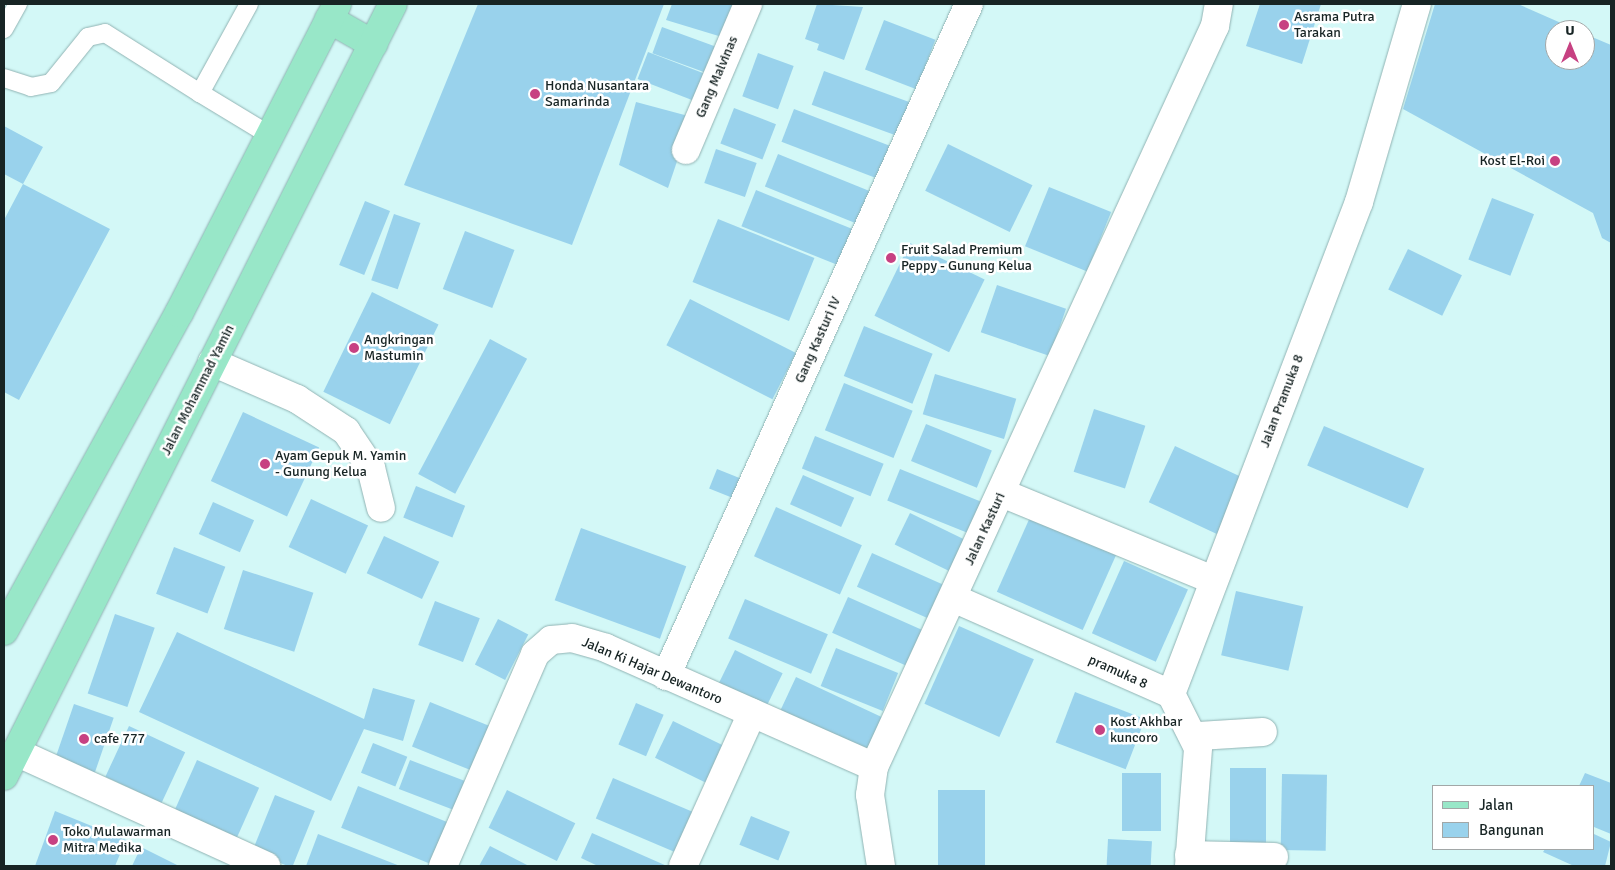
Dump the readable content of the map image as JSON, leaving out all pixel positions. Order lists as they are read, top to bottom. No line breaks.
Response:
{"streets":{"main road":["Jalan Mohammad Yamin"],"street":["Gang Malvinas","Gang Kasturi IV","Jalan Pramuka 8","Jalan Kasturi","Jalan Ki Hajar Dewantoro","pramuka 8"]},"crossings":[["Gang Kasturi IV","Jalan Ki Hajar Dewantoro"],["Jalan Kasturi","Jalan Ki Hajar Dewantoro"],["Jalan Kasturi","pramuka 8"]],"places":["Asrama Putra Tarakan","Honda Nusantara Samarinda","Kost El-Roi","Fruit Salad Premium Peppy - Gunung Kelua","Angkringan Mastumin","Ayam Gepuk M. Yamin - Gunung Kelua","Kost Akhbar kuncoro","cafe 777","Toko Mulawarman Mitra Medika"],"legend":["Jalan","Bangunan"],"north":"top"}
